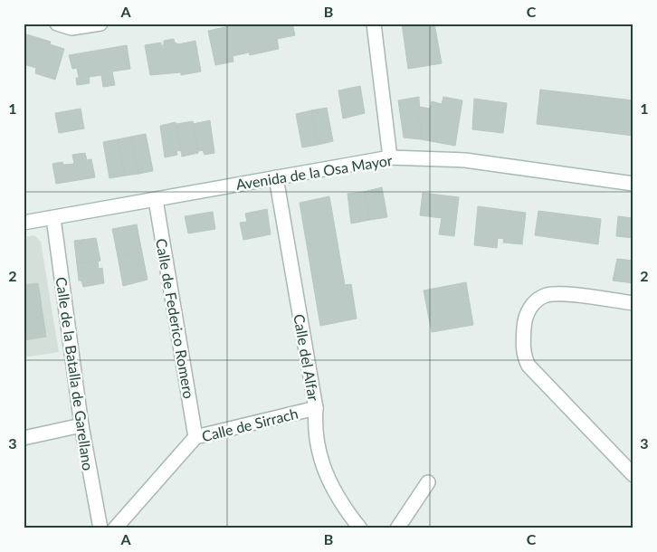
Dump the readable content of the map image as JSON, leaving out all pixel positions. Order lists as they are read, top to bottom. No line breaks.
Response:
{"streets":{"street":["Avenida de la Osa Mayor","Calle de Federico Romero","Calle del Alfar","Calle de la Batalla de Garellano","Calle de Sirrach"]},"crossings":[["Avenida de la Osa Mayor","Calle de Federico Romero"],["Avenida de la Osa Mayor","Calle del Alfar"],["Avenida de la Osa Mayor","Calle de la Batalla de Garellano"],["Calle de Federico Romero","Calle de Sirrach"],["Calle del Alfar","Calle de Sirrach"]],"grid":{"columns":["A","B","C"],"rows":["1","2","3"]}}
